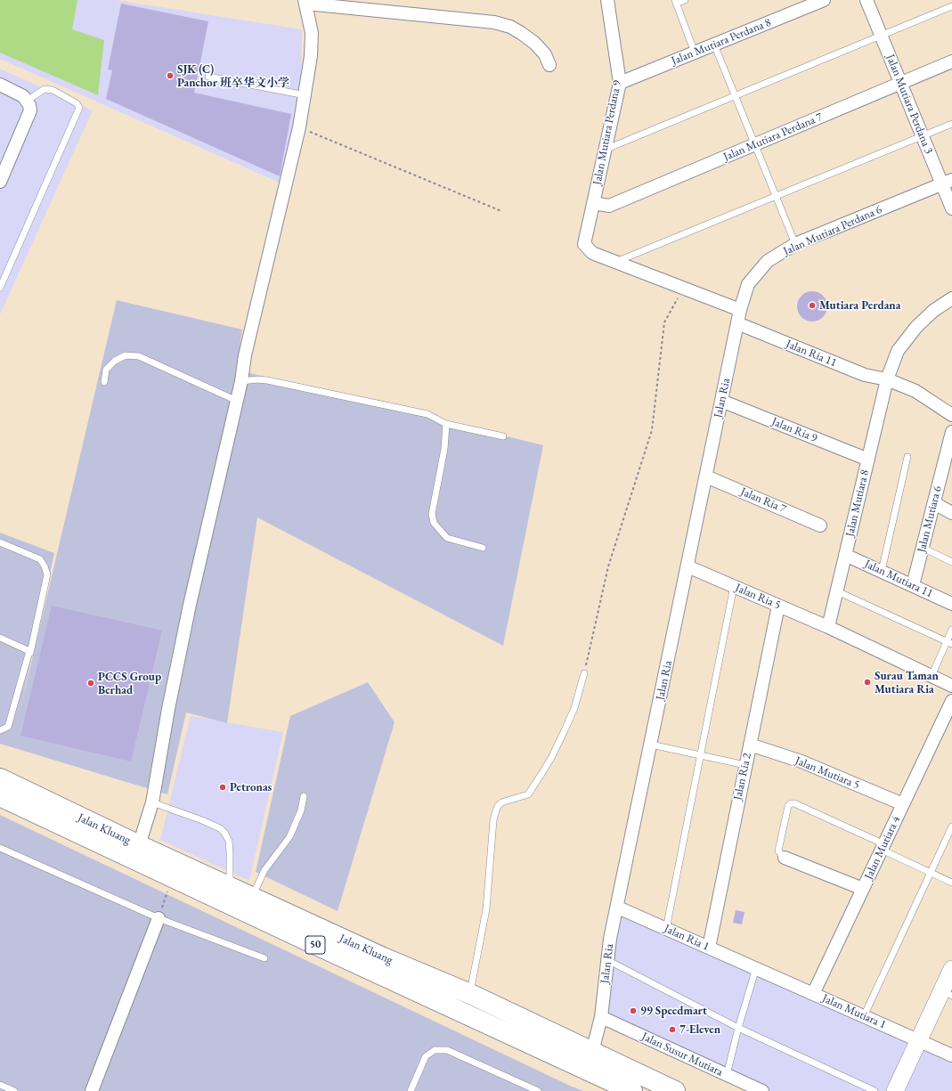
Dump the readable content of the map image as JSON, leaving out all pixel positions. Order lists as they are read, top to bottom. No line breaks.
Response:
{"streets":{"highway":["Jalan Kluang","50"],"street":["Jalan Mutiara Perdana 8","Jalan Mutiara Perdana 3","Jalan Mutiara Perdana 9","Jalan Mutiara Perdana 7","Jalan Mutiara Perdana 6","Jalan Ria 11","Jalan Ria","Jalan Ria 9","Jalan Ria 7","Jalan Mutiara 8","Jalan Mutiara 6","Jalan Mutiara 11","Jalan Ria 5","Jalan Mutiara 5","Jalan Ria 2","Jalan Mutiara 4","Jalan Ria 1","Jalan Mutiara 1","Jalan Susur Mutiara"]},"crossings":[["Jalan Mutiara Perdana 8","Jalan Mutiara Perdana 9"],["Jalan Mutiara Perdana 3","Jalan Mutiara Perdana 7"],["Jalan Mutiara Perdana 3","Jalan Mutiara Perdana 6"],["Jalan Mutiara Perdana 9","Jalan Mutiara Perdana 7"],["Jalan Mutiara Perdana 6","Jalan Ria"],["Jalan Ria 11","Jalan Ria"],["Jalan Ria 11","Jalan Mutiara 8"],["Jalan Ria","Jalan Ria 9"],["Jalan Ria","Jalan Ria 7"],["Jalan Ria","Jalan Ria 5"],["Jalan Ria","Jalan Kluang"],["Jalan Ria","Jalan Ria 1"],["Jalan Ria","Jalan Susur Mutiara"],["Jalan Ria 9","Jalan Mutiara 8"],["Jalan Mutiara 8","Jalan Mutiara 11"],["Jalan Mutiara 8","Jalan Ria 5"],["Jalan Mutiara 6","Jalan Mutiara 11"],["Jalan Ria 5","Jalan Ria 2"],["Jalan Mutiara 5","Jalan Ria 2"],["Jalan Mutiara 5","Jalan Mutiara 4"],["Jalan Ria 2","Jalan Ria 1"],["Jalan Mutiara 4","Jalan Mutiara 1"],["Jalan Ria 1","Jalan Mutiara 1"]],"places":["SJK (C) Panchor 班卒华文小学","Mutiara Perdana","Surau Taman Mutiara Ria","PCCS Group Berhad","Petronas","99 Speedmart","7-Eleven"]}
